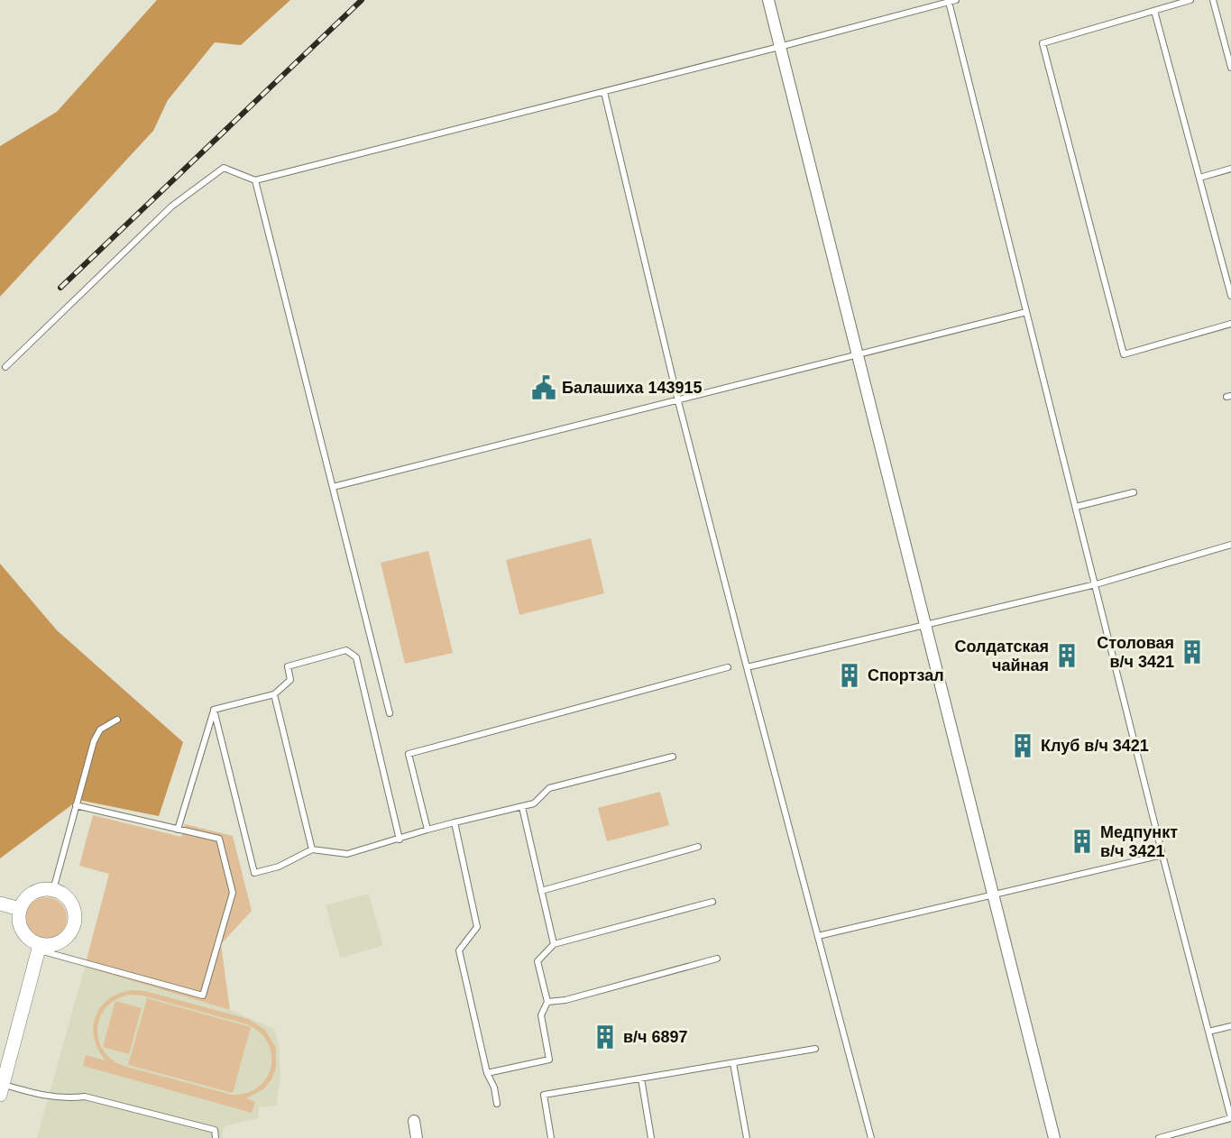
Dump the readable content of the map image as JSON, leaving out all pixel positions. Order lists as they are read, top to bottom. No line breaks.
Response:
{"places":{"public building":["Балашиха 143915"],"building":["Столовая в/ч 3421","Солдатская чайная","Спортзал","Клуб в/ч 3421","Медпункт в/ч 3421","в/ч 6897"]}}
